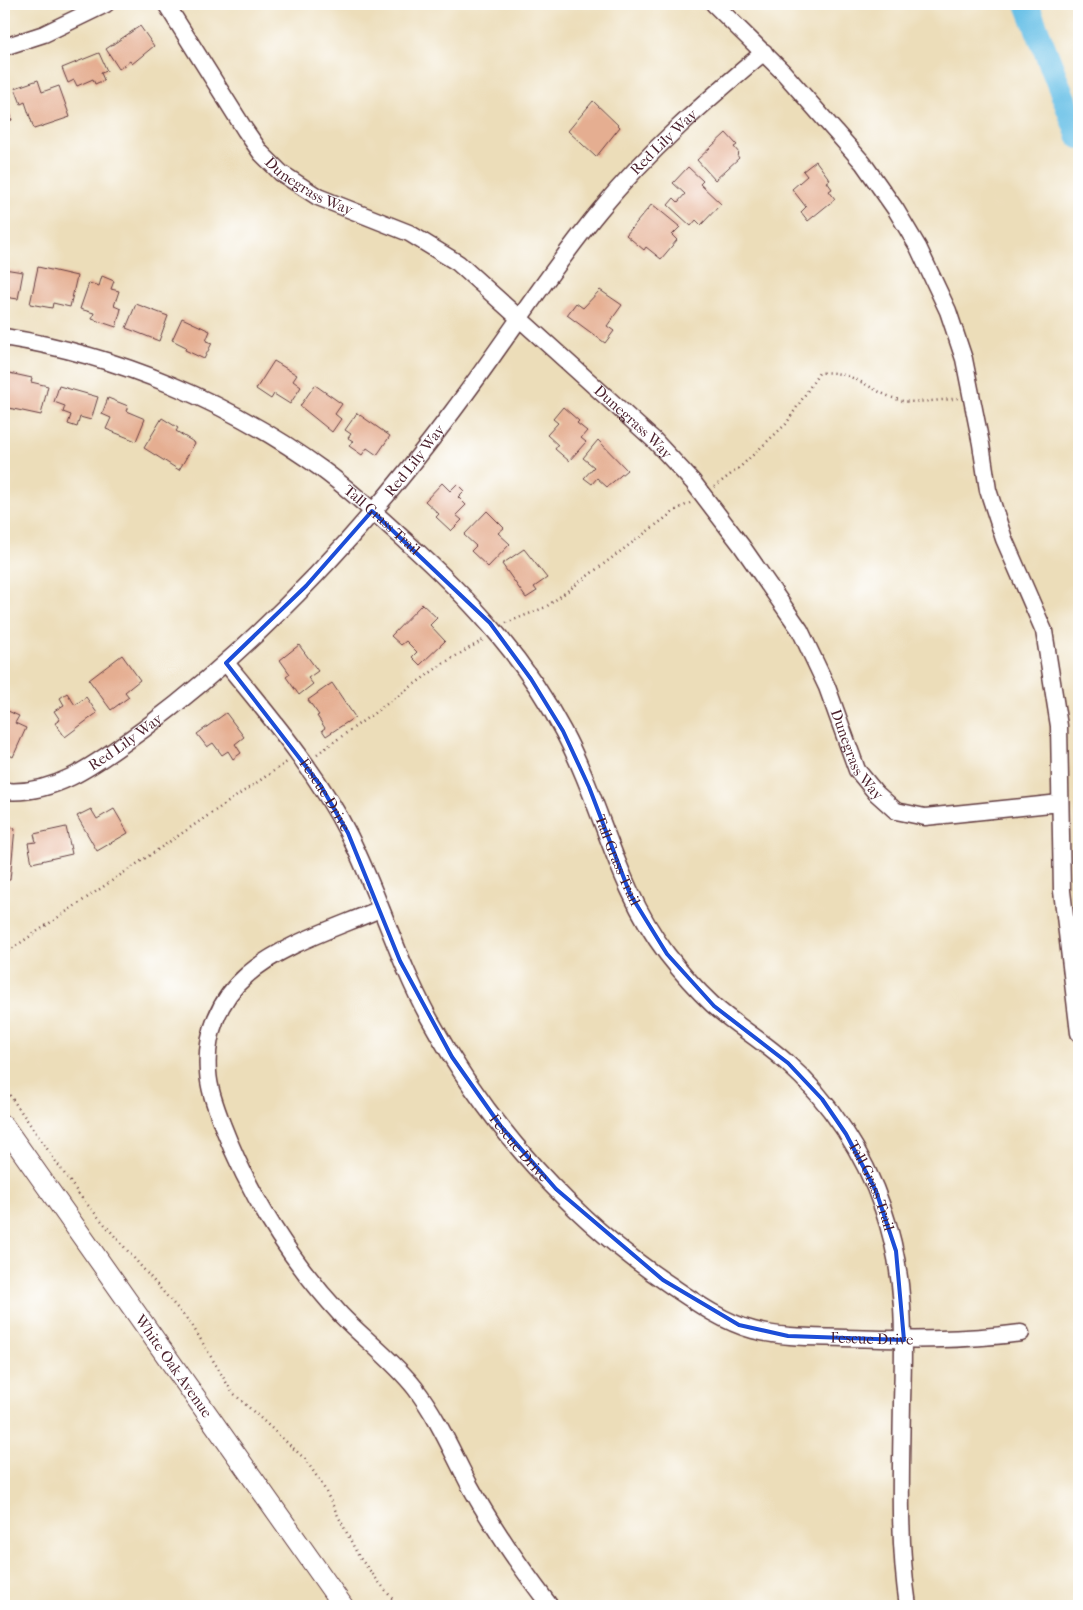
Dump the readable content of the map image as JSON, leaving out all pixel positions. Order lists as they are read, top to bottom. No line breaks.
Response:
{"streets":{"street":["Red Lily Way","Dunegrass Way","Tall Grass Trail","Fescue Drive","White Oak Avenue"]},"crossings":[["Red Lily Way","Dunegrass Way"],["Red Lily Way","Tall Grass Trail"],["Red Lily Way","Fescue Drive"],["Tall Grass Trail","Fescue Drive"]]}
